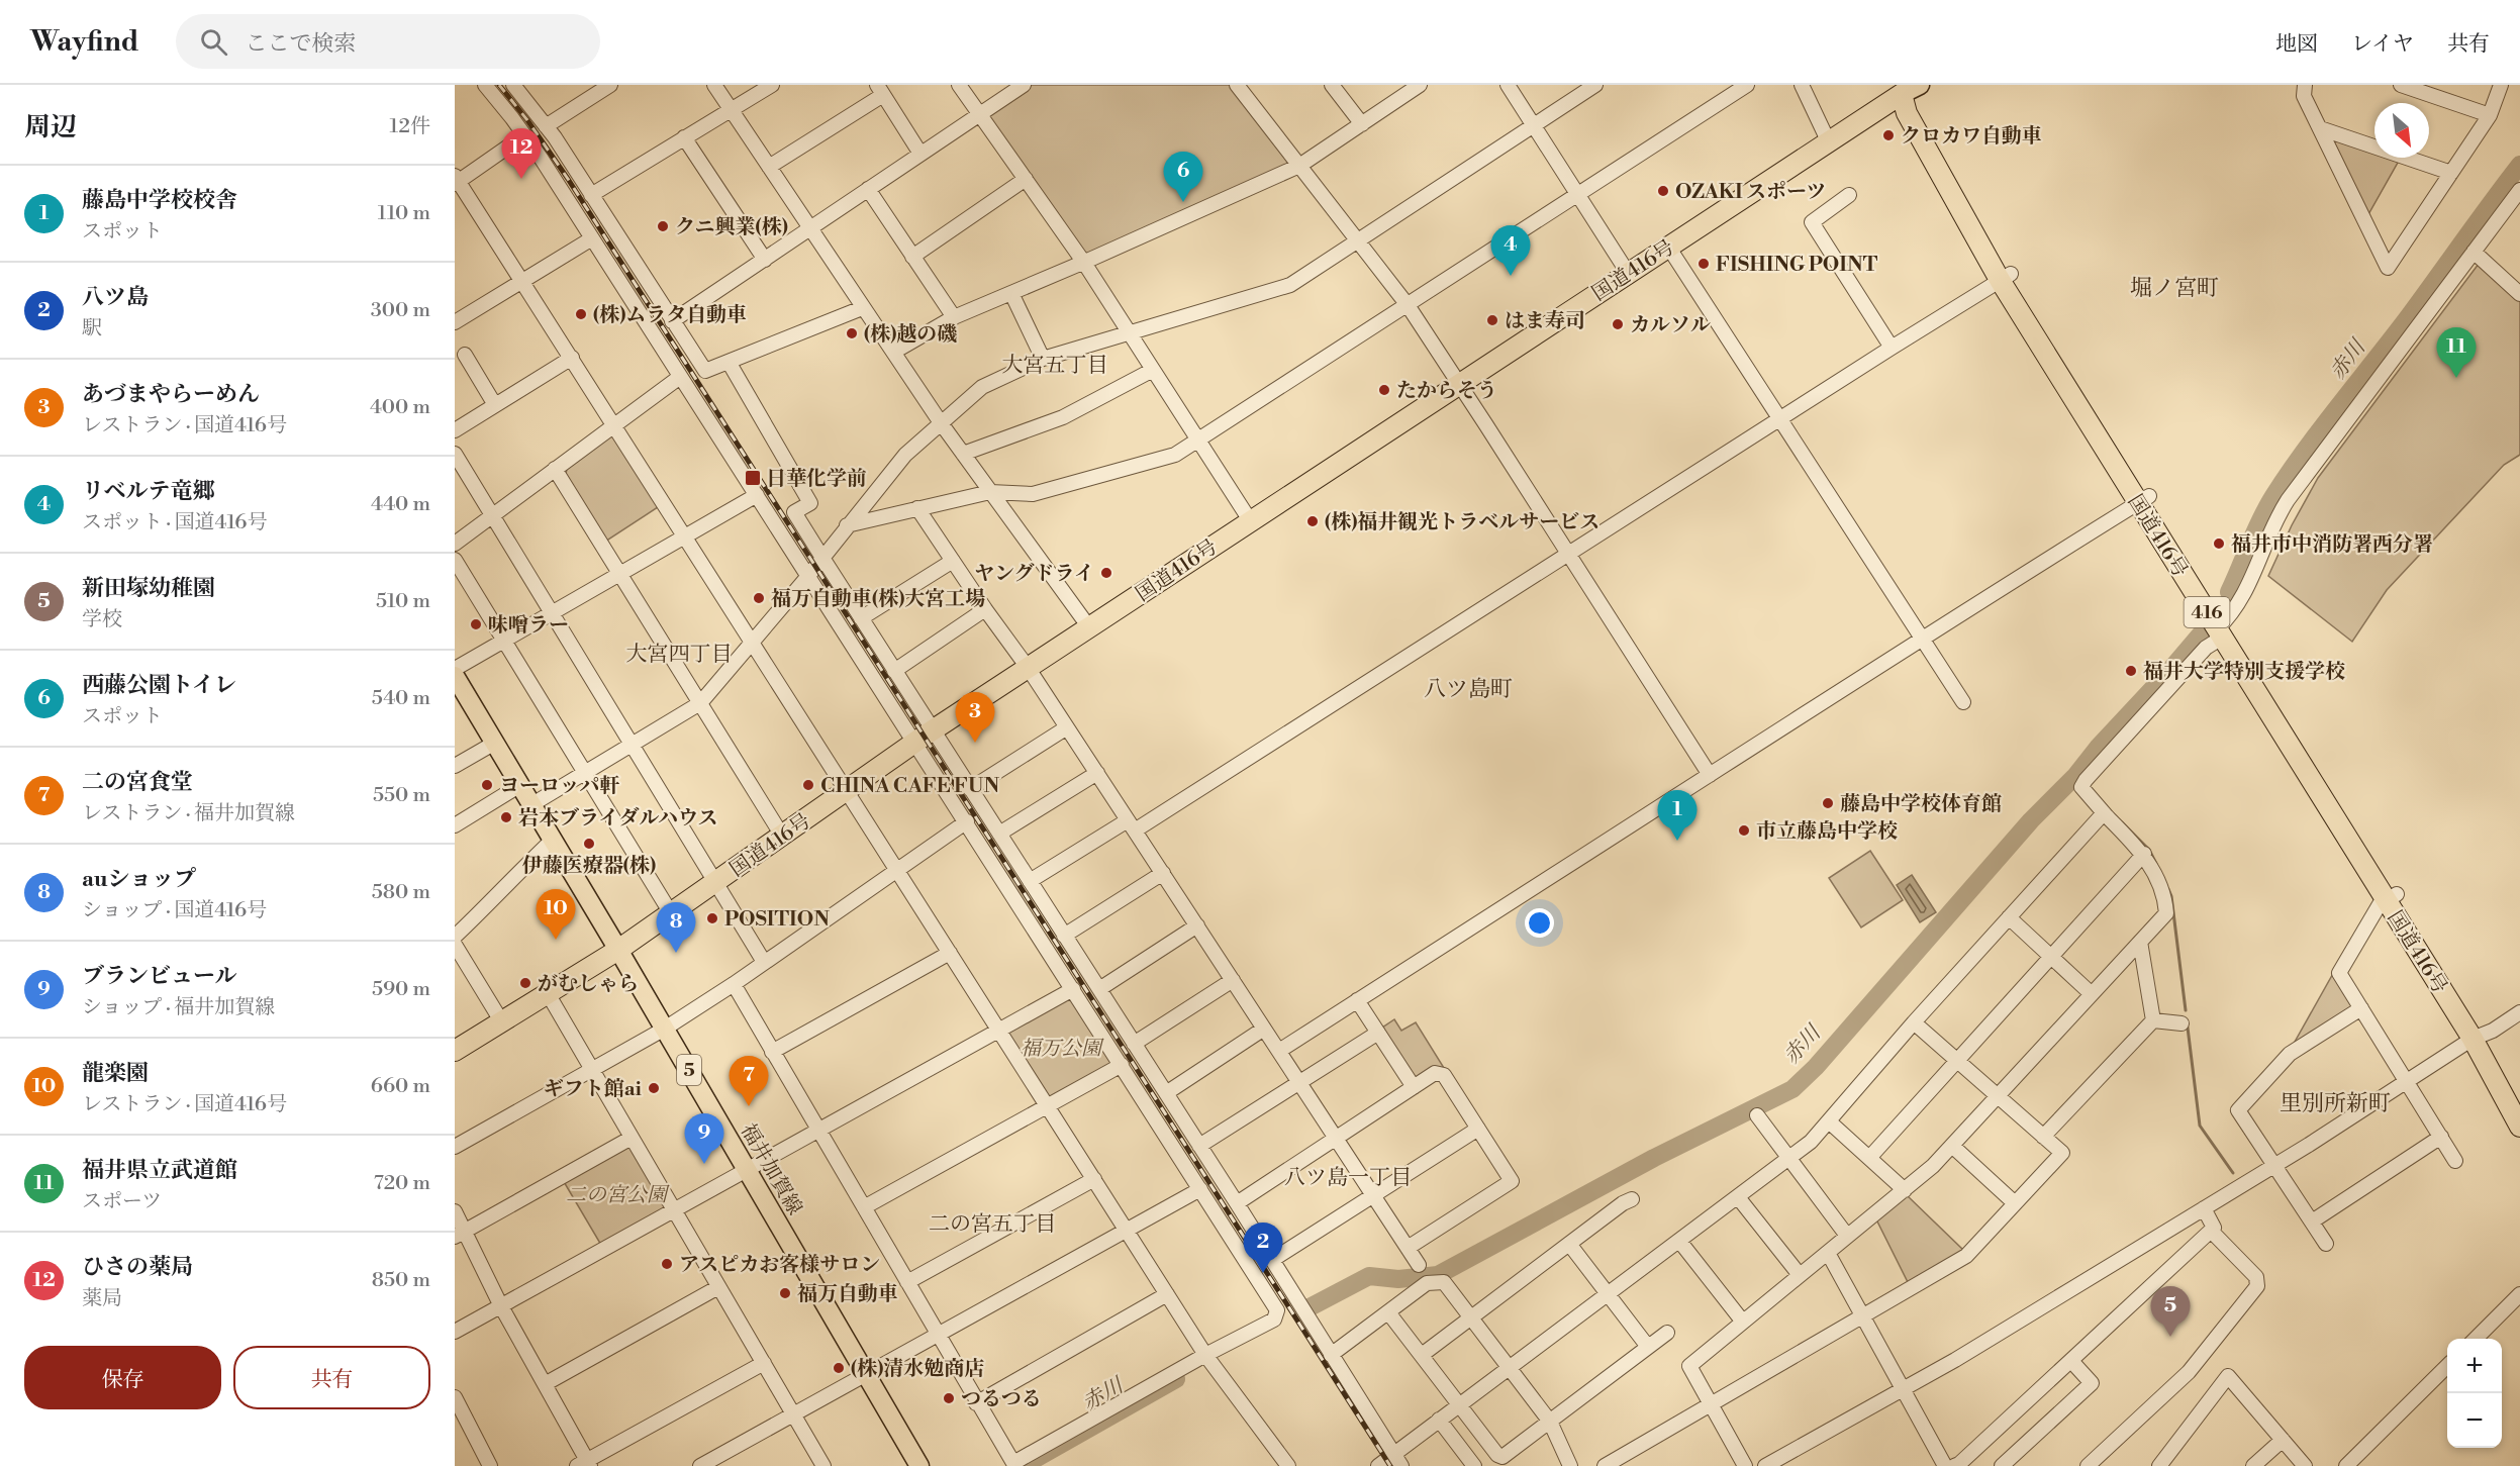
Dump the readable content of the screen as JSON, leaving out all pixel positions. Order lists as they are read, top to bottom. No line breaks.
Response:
{"streets":{"highway":["国道416号","416"],"main road":["5","福井加賀線"]},"crossings":[["国道416号","福井加賀線"]],"districts":["堀ノ宮町","大宮五丁目","大宮四丁目","八ツ島町","里別所新町","八ツ島一丁目","二の宮五丁目"],"water":["赤川"],"parks":["福万公園","二の宮公園"],"places":{"other":["クロカワ自動車","OZAKI スポーツ","クニ興業(株)","FISHING POINT","(株)ムラタ自動車","はま寿司","カルソル","(株)越の磯","たからそう","(株)福井観光トラベルサービス","福井市中消防署西分署","ヤングドライ","福万自動車(株)大宮工場","味噌ラー","福井大学特別支援学校","ヨーロッパ軒","CHINA CAFE FUN","藤島中学校体育館","岩本ブライダルハウス","市立藤島中学校","伊藤医療器(株)","POSITION","がむしゃら","ギフト館ai","アスピカお客様サロン","福万自動車","(株)清水勉商店","つるつる"],"transit":["日華化学前"]},"north":"bottom right","page":{"header":"Wayfind","search":"ここで検索","nav":["地図","レイヤ","共有"],"heading":["周辺","12件"],"pins":["12","6","4","11","3","1","10","8","7","9","2","5"],"list":[{"mark":"1","name":"藤島中学校校舎","note":"スポット","value":"110 m"},{"mark":"2","name":"八ツ島","note":"駅","value":"300 m"},{"mark":"3","name":"あづまやらーめん","note":"レストラン · 国道416号","value":"400 m"},{"mark":"4","name":"リベルテ竜郷","note":"スポット · 国道416号","value":"440 m"},{"mark":"5","name":"新田塚幼稚園","note":"学校","value":"510 m"},{"mark":"6","name":"西藤公園トイレ","note":"スポット","value":"540 m"},{"mark":"7","name":"二の宮食堂","note":"レストラン · 福井加賀線","value":"550 m"},{"mark":"8","name":"auショップ","note":"ショップ · 国道416号","value":"580 m"},{"mark":"9","name":"ブランビュール","note":"ショップ · 福井加賀線","value":"590 m"},{"mark":"10","name":"龍楽園","note":"レストラン · 国道416号","value":"660 m"},{"mark":"11","name":"福井県立武道館","note":"スポーツ","value":"720 m"},{"mark":"12","name":"ひさの薬局","note":"薬局","value":"850 m"}],"buttons":["保存","共有"],"map_buttons":["+","−"]}}
